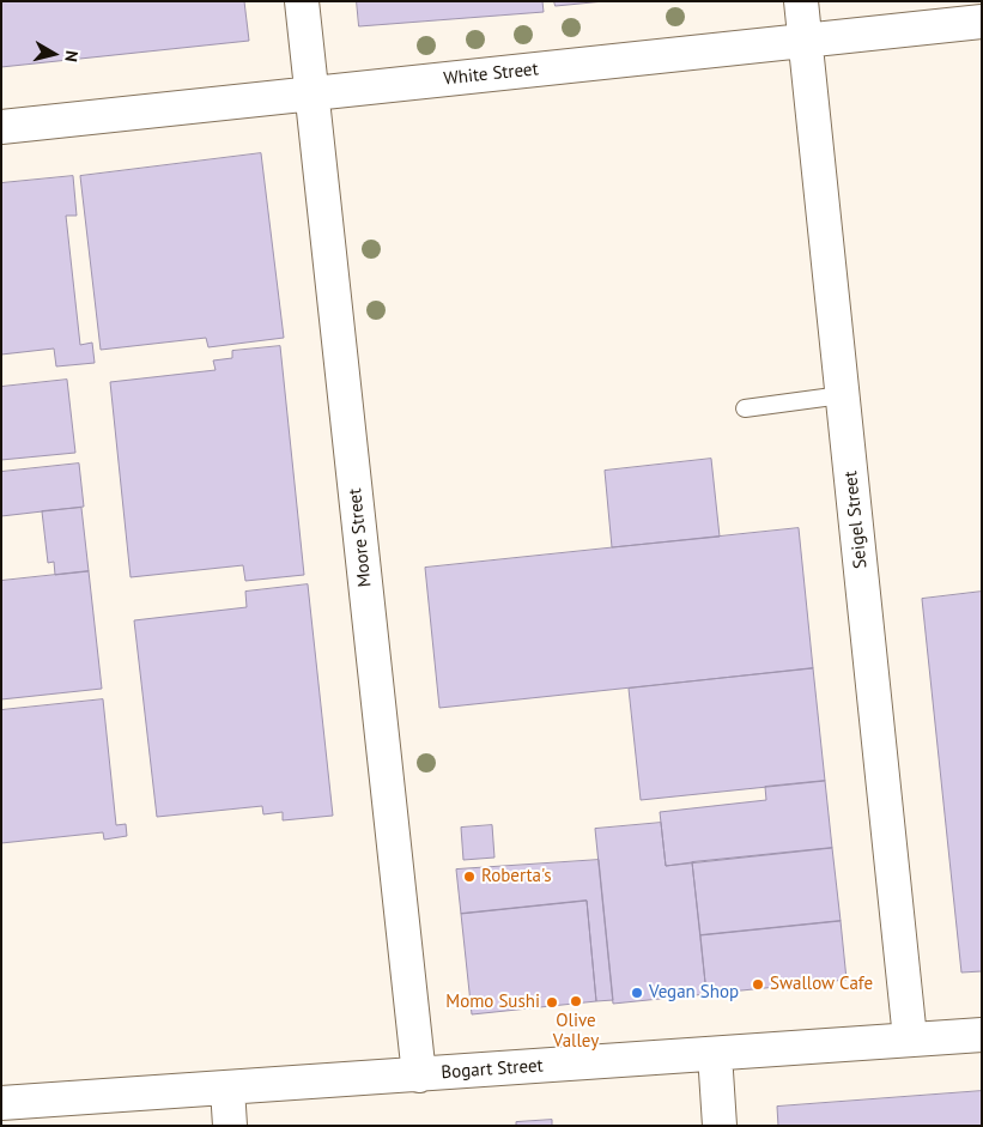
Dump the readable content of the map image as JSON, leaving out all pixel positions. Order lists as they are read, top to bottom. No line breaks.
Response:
{"streets":{"street":["White Street","Seigel Street","Moore Street","Bogart Street"]},"crossings":[["White Street","Seigel Street"],["White Street","Moore Street"],["Seigel Street","Bogart Street"],["Moore Street","Bogart Street"]],"places":["Roberta's","Swallow Cafe","Vegan Shop","Olive Valley","Momo Sushi"],"north":"right"}
